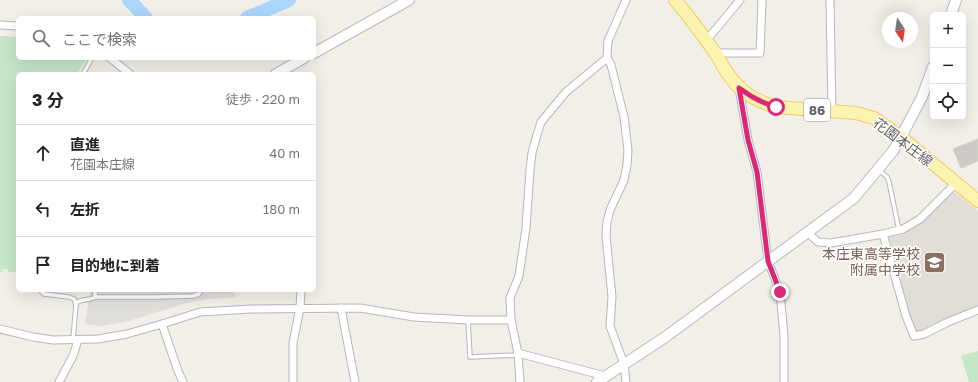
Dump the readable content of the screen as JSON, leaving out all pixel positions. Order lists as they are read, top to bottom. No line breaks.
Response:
{"streets":{"main road":["86","花園本庄線"]},"places":{"school or university":["本庄東高等学校 附属中学校"]},"north":"bottom","page":{"map_buttons":["+","−"],"search":"ここで検索","heading":["3 分","徒歩 · 220 m"],"list":[["直進","花園本庄線","40 m"],["左折","180 m"],"目的地に到着"]}}
